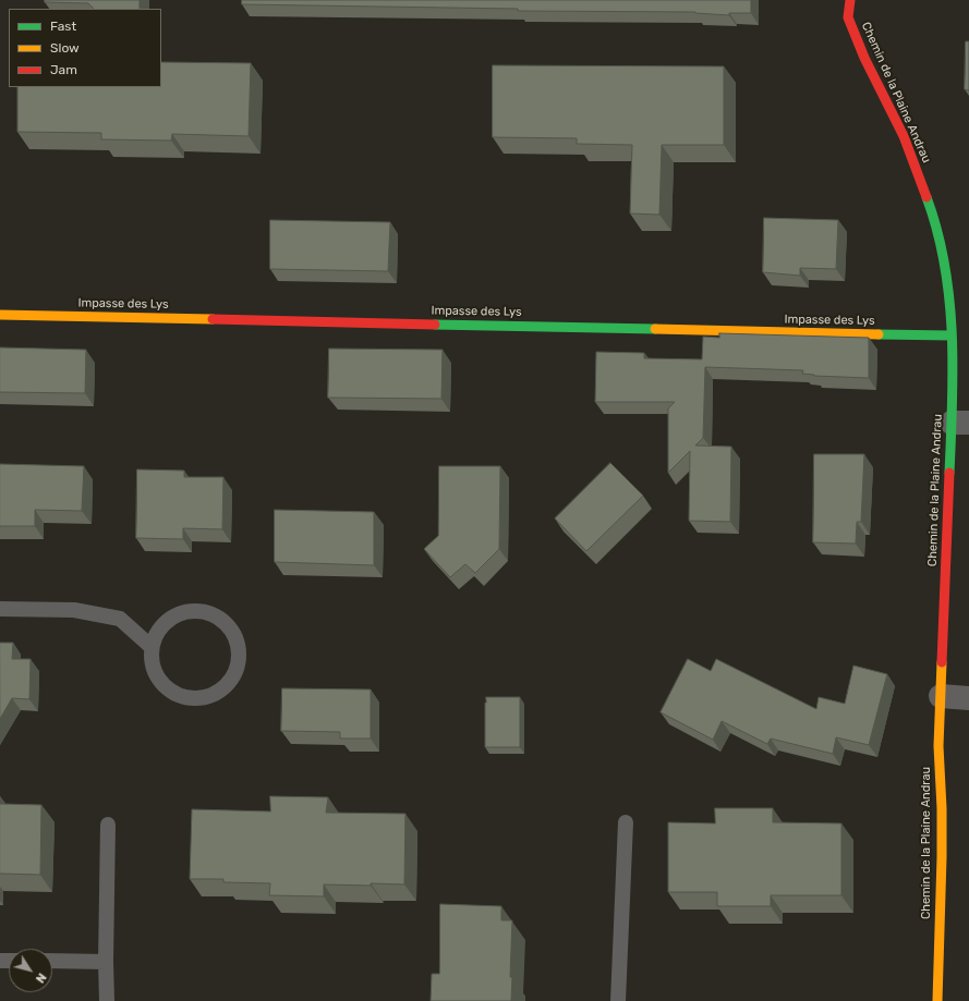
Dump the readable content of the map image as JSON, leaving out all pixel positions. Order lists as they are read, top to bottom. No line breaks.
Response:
{"streets":{"street":["Chemin de la Plaine Andrau","Impasse des Lys"]},"crossings":[["Chemin de la Plaine Andrau","Impasse des Lys"]],"legend":["Fast","Slow","Jam"],"north":"bottom right"}
